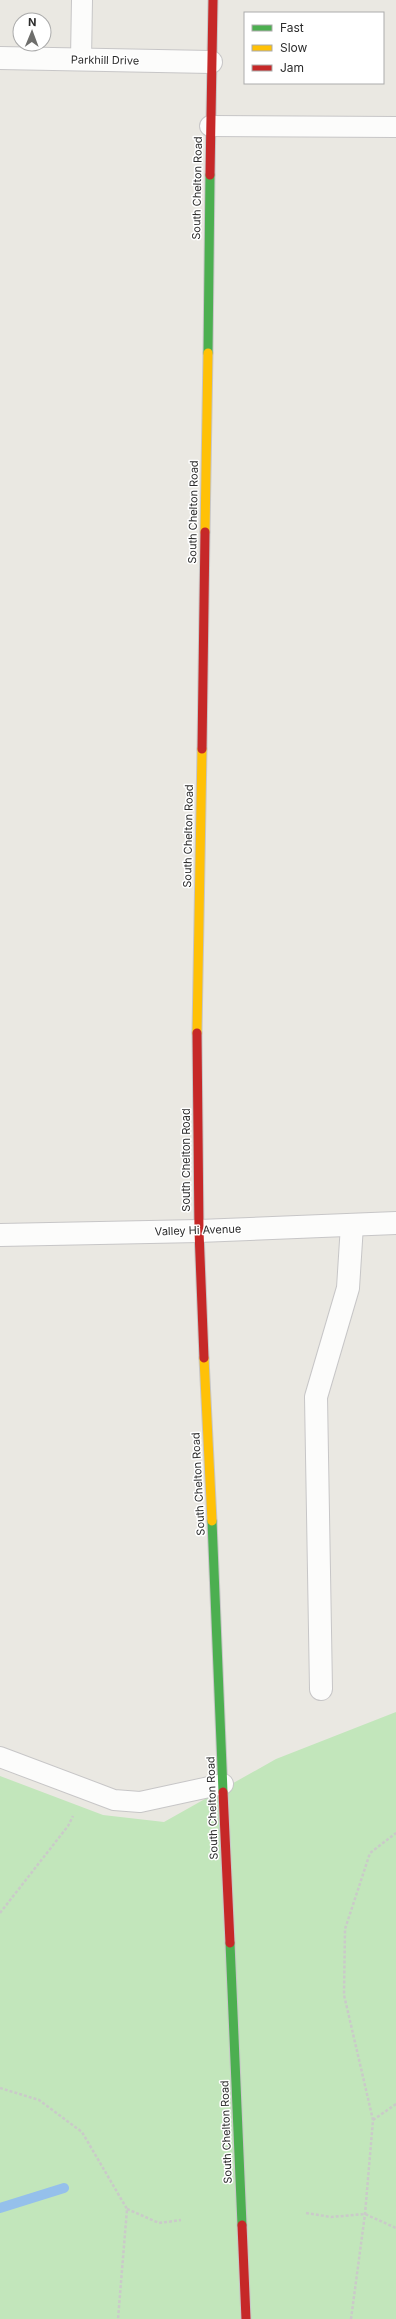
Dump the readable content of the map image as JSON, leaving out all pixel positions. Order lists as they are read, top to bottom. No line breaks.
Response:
{"streets":{"main road":["South Chelton Road"],"street":["Parkhill Drive","Valley Hi Avenue"]},"crossings":[["Parkhill Drive","South Chelton Road"],["South Chelton Road","Valley Hi Avenue"]],"legend":["Fast","Slow","Jam"],"north":"top"}
